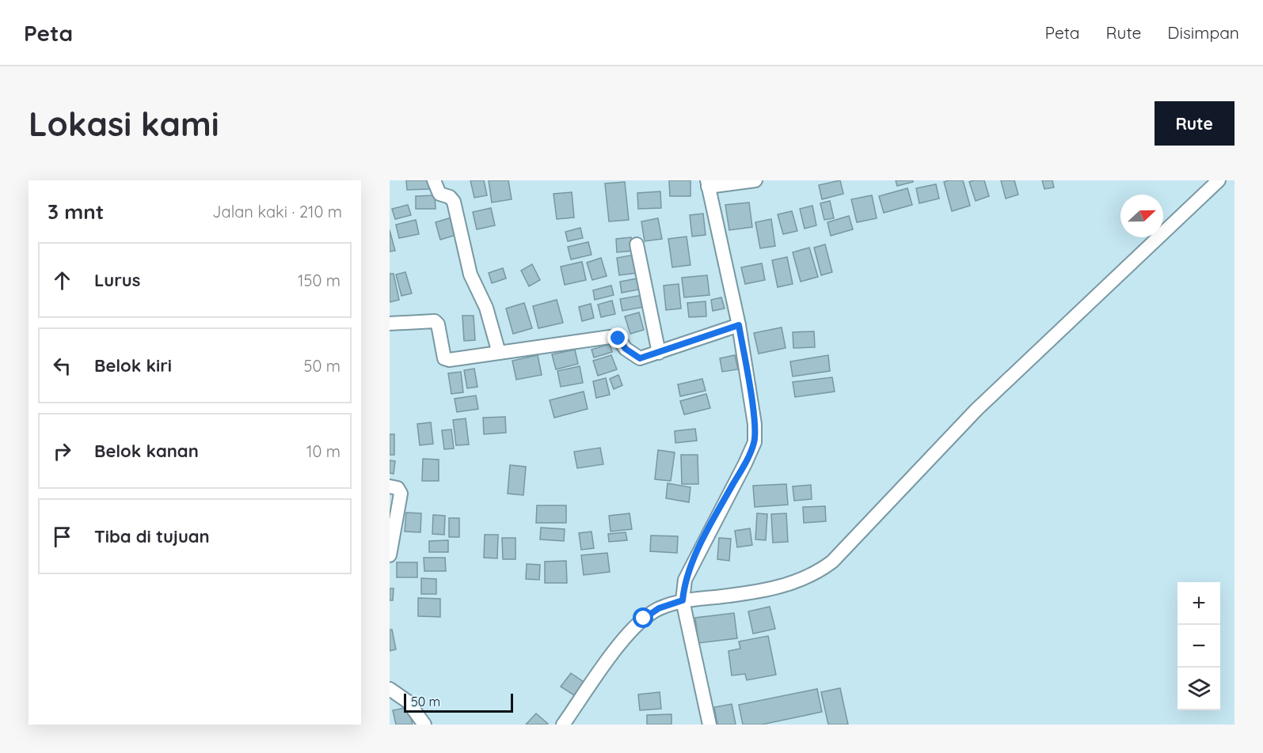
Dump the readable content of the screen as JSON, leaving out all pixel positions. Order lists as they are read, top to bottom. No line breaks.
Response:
{"scale_bar":"50 m","north":"right","page":{"header":"Peta","nav":["Peta","Rute","Disimpan"],"buttons":"Rute","title":"Lokasi kami","heading":["3 mnt","Jalan kaki · 210 m"],"list":[["Lurus","150 m"],["Belok kiri","50 m"],["Belok kanan","10 m"],"Tiba di tujuan"],"map_buttons":["+","−"],"scale":"50 m"}}
